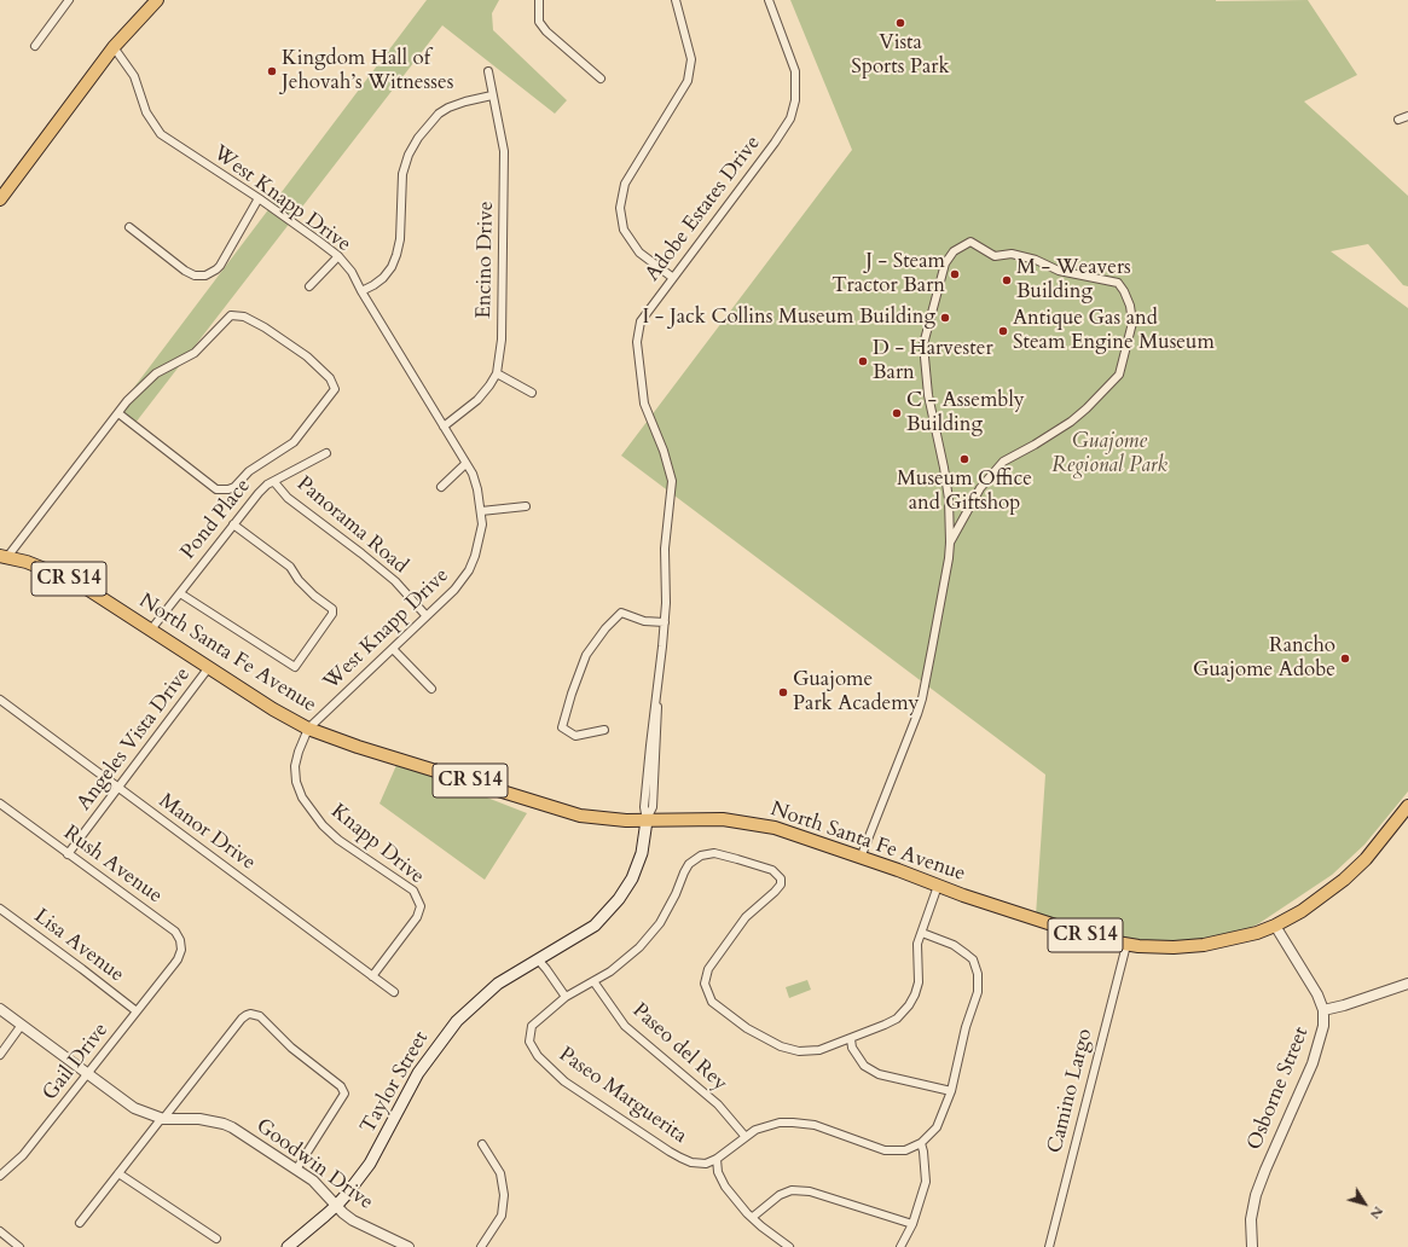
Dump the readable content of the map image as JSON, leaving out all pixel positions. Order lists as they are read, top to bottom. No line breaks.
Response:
{"streets":{"main road":["CR S14","North Santa Fe Avenue","Taylor Street"],"street":["West Knapp Drive","Adobe Estates Drive","Encino Drive","Pond Place","Panorama Road","Angeles Vista Drive","Manor Drive","Knapp Drive","Rush Avenue","Lisa Avenue","Paseo del Rey","Gail Drive","Osborne Street","Camino Largo","Paseo Marguerita","Goodwin Drive"]},"crossings":[["West Knapp Drive","Encino Drive"],["West Knapp Drive","Panorama Road"],["West Knapp Drive","North Santa Fe Avenue"],["West Knapp Drive","Knapp Drive"],["Adobe Estates Drive","North Santa Fe Avenue"],["Adobe Estates Drive","Taylor Street"],["Pond Place","Panorama Road"],["Pond Place","North Santa Fe Avenue"],["North Santa Fe Avenue","Angeles Vista Drive"],["North Santa Fe Avenue","Knapp Drive"],["North Santa Fe Avenue","Taylor Street"],["North Santa Fe Avenue","Osborne Street"],["North Santa Fe Avenue","Camino Largo"],["Angeles Vista Drive","Manor Drive"],["Angeles Vista Drive","Rush Avenue"],["Manor Drive","Knapp Drive"],["Rush Avenue","Gail Drive"],["Lisa Avenue","Gail Drive"],["Paseo del Rey","Paseo Marguerita"],["Gail Drive","Goodwin Drive"],["Taylor Street","Goodwin Drive"]],"parks":["Guajome Regional Park"],"places":["Vista Sports Park","Kingdom Hall of Jehovah’s Witnesses","J - Steam Tractor Barn","M - Weavers Building","I - Jack Collins Museum Building","Antique Gas and Steam Engine Museum","D - Harvester Barn","C - Assembly Building","Museum Office and Giftshop","Rancho Guajome Adobe","Guajome Park Academy"],"north":"bottom right"}
